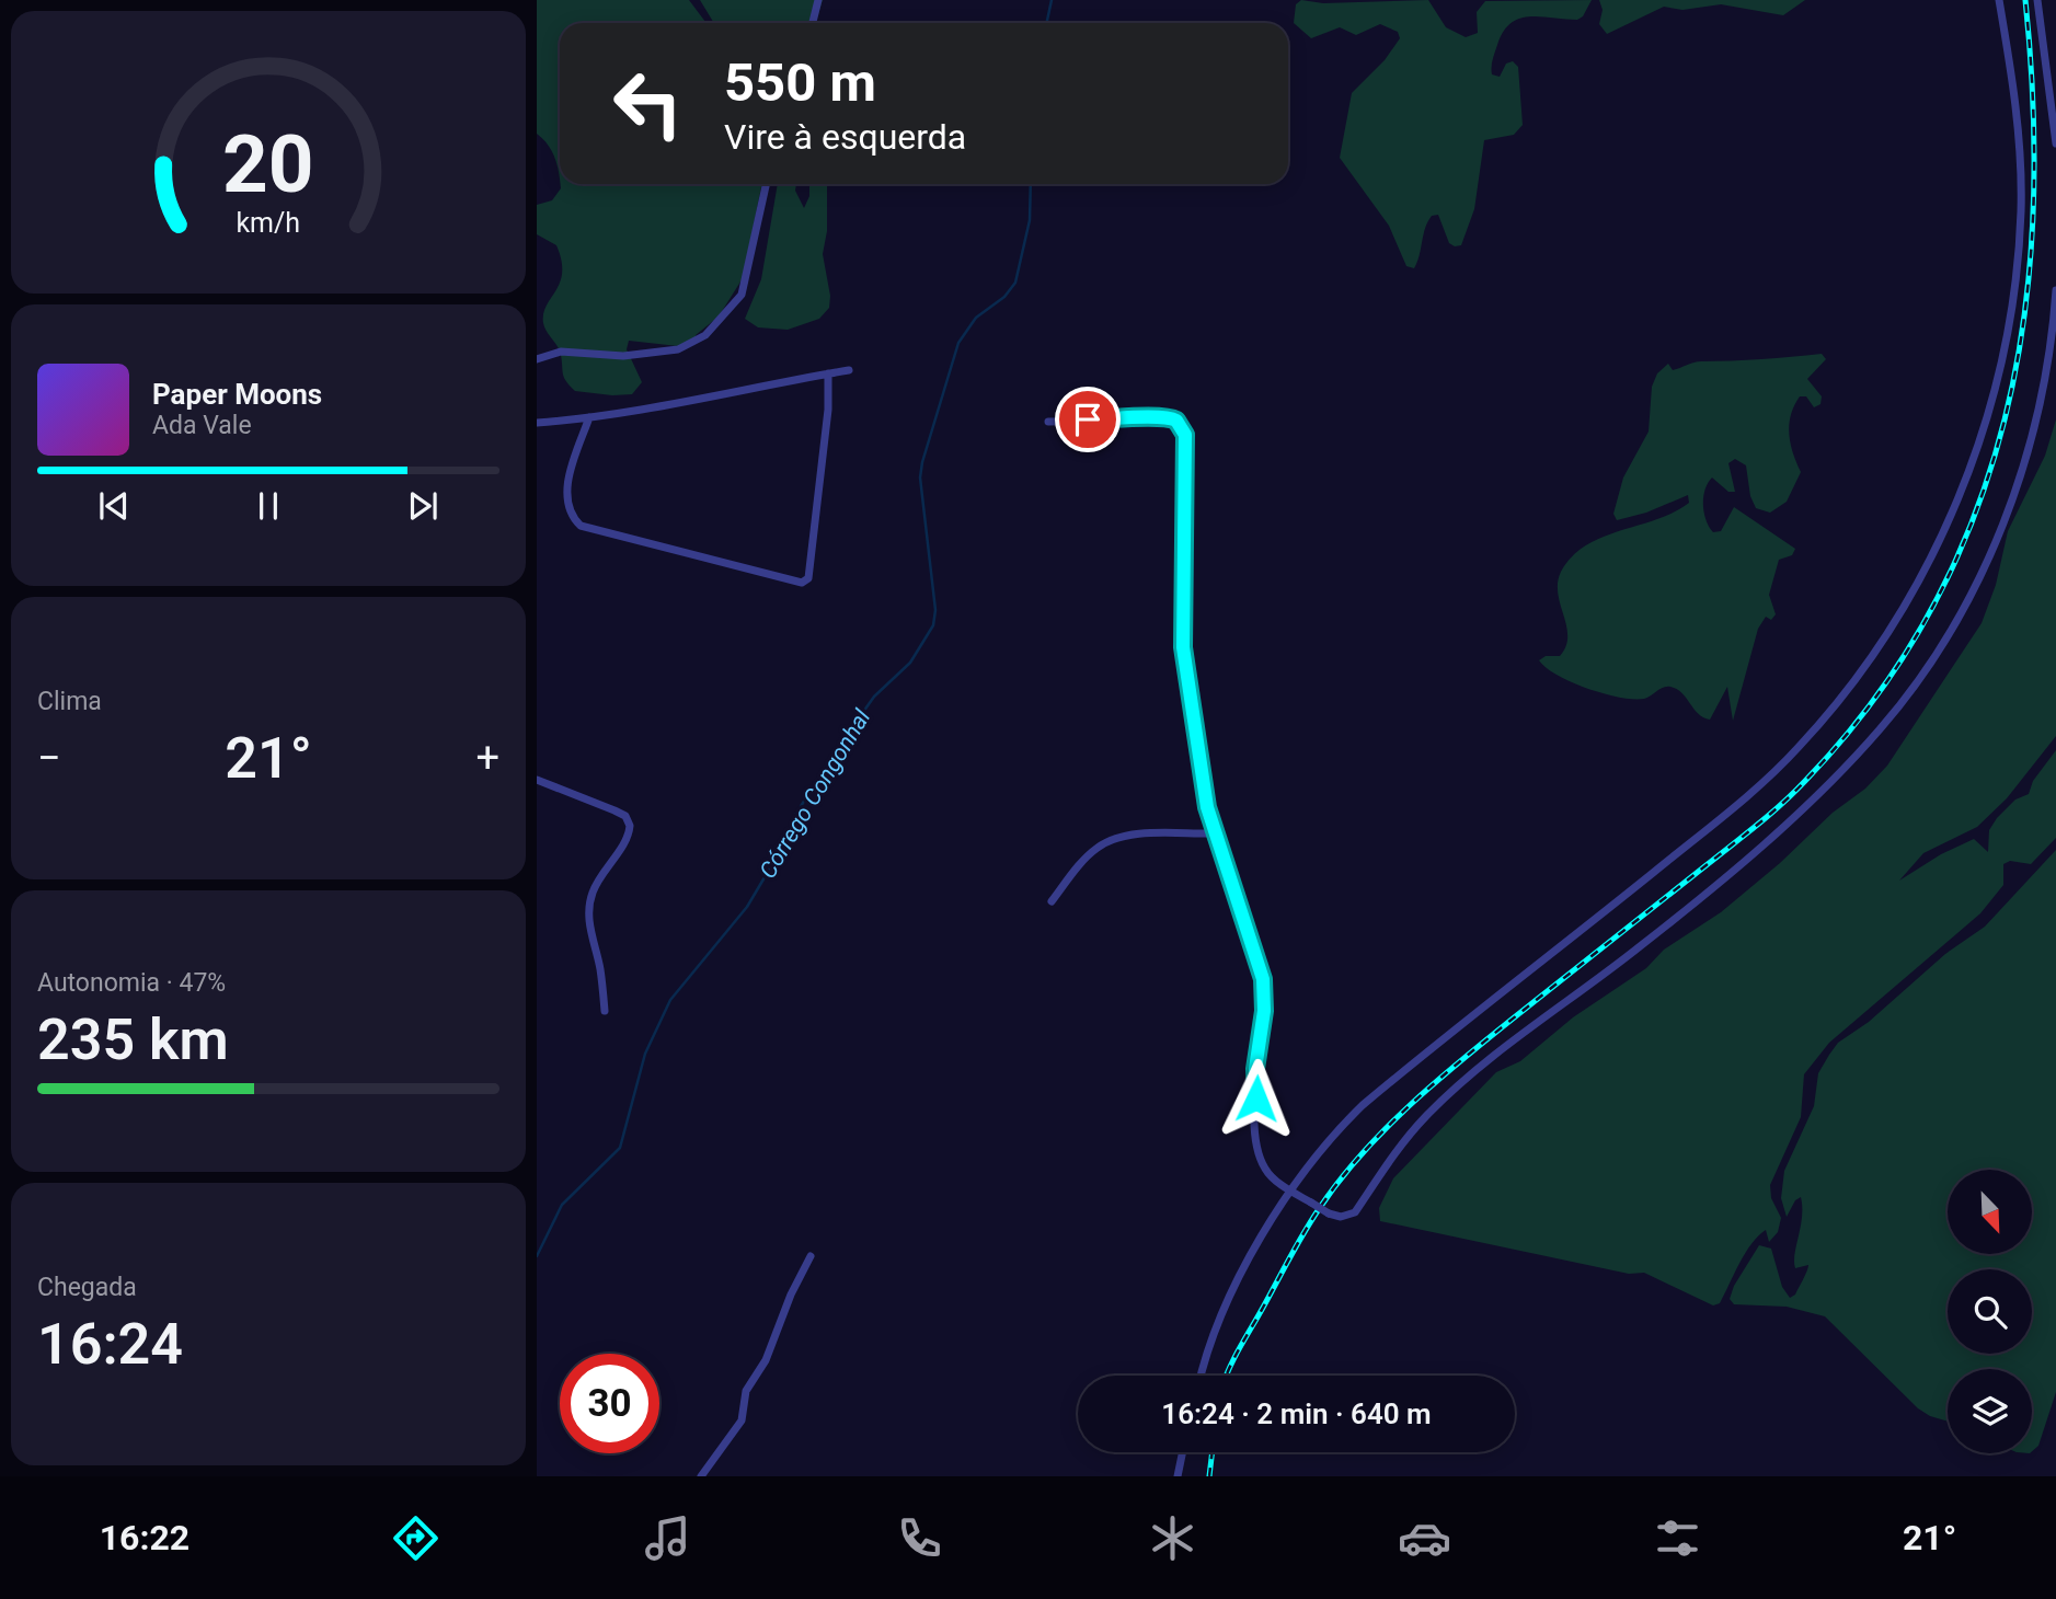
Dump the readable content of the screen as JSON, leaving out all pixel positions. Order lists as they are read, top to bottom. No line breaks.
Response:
{"water":["Córrego Congonhal"],"north":"bottom right","page":{"turn":["550 m","Vire à esquerda"],"song":["Paper Moons","Ada Vale"],"tile":["Clima",["Autonomia · 47%","235 km"],["Chegada","16:24"]],"heat":["−","21°","+"],"limit":"30","trip":"16:24 · 2 min · 640 m","tabs":["16:22","21°"],"gauge":["20","km/h"]}}
